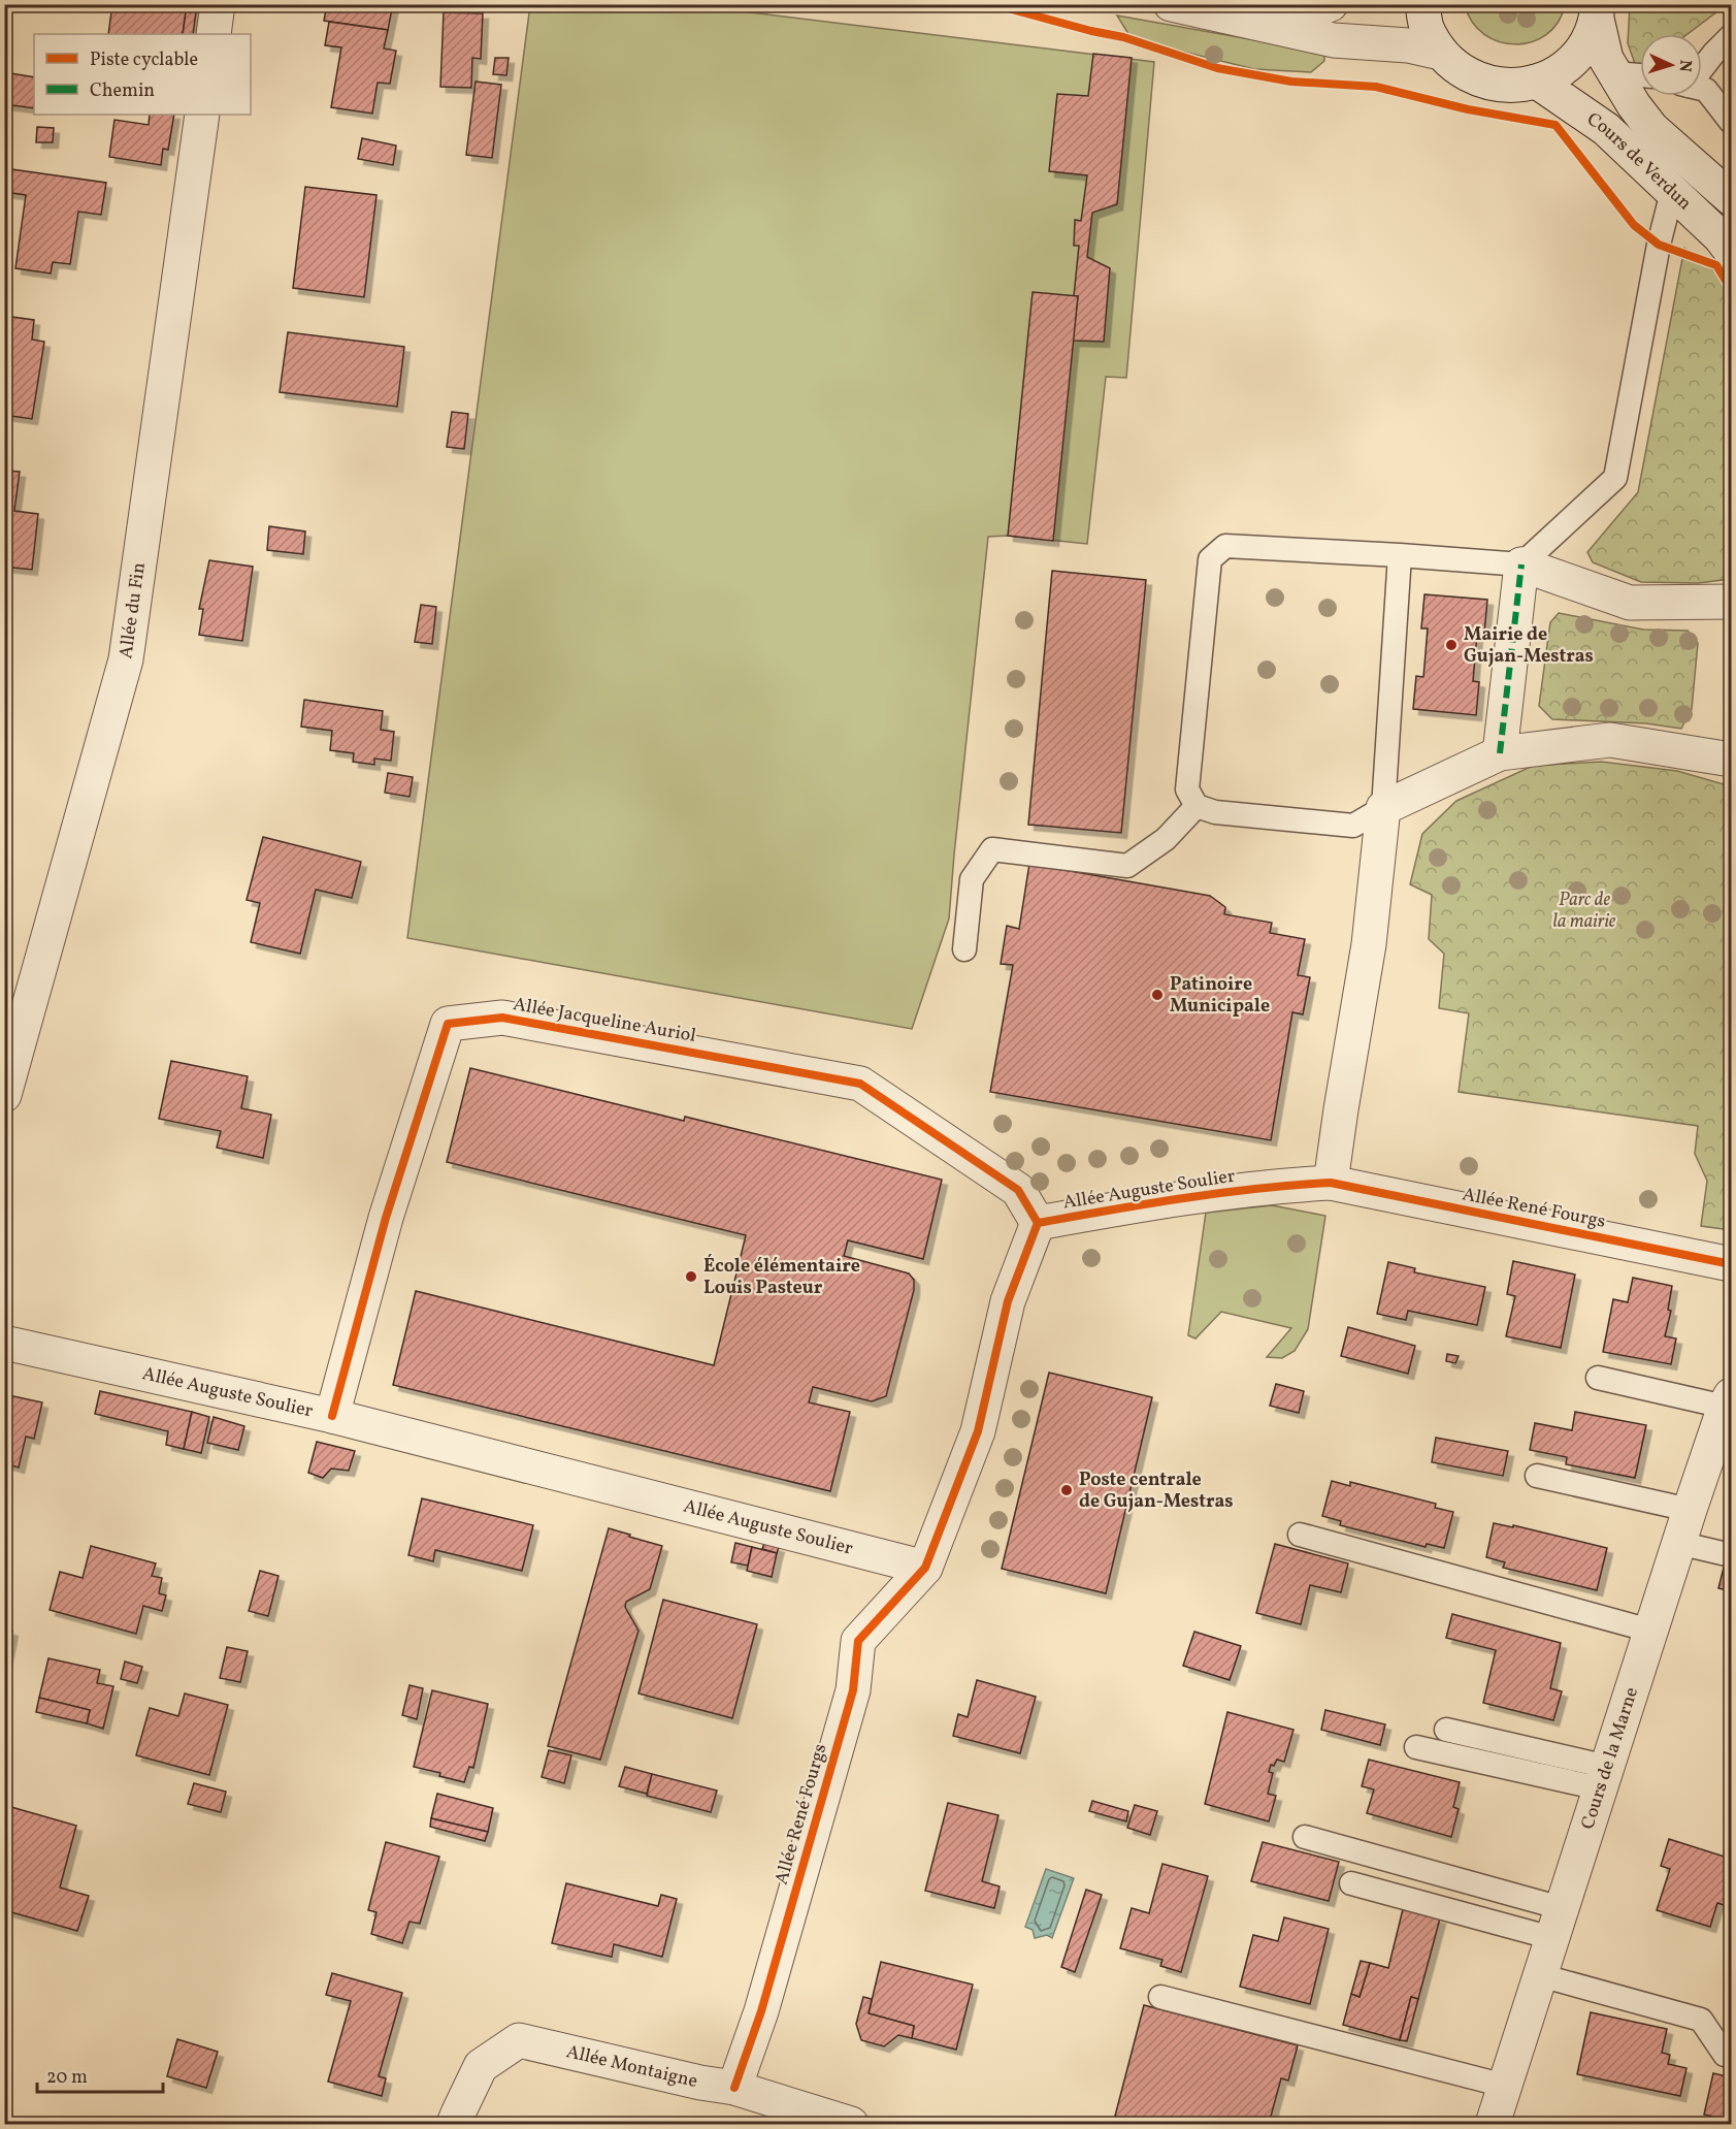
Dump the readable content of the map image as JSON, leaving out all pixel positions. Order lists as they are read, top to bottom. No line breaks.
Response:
{"streets":{"street":["Cours de Verdun","Allée du Fin","Allée Jacqueline Auriol","Allée Auguste Soulier","Allée René Fourgs","Cours de la Marne","Allée Montaigne"]},"crossings":[["Allée Jacqueline Auriol","Allée Auguste Soulier"],["Allée Auguste Soulier","Allée René Fourgs"],["Allée René Fourgs","Allée Montaigne"]],"parks":["Parc de la mairie"],"places":["Mairie de Gujan-Mestras","Patinoire Municipale","École élémentaire Louis Pasteur","Poste centrale de Gujan-Mestras"],"legend":["Piste cyclable","Chemin"],"scale_bar":"20 m","north":"right"}
